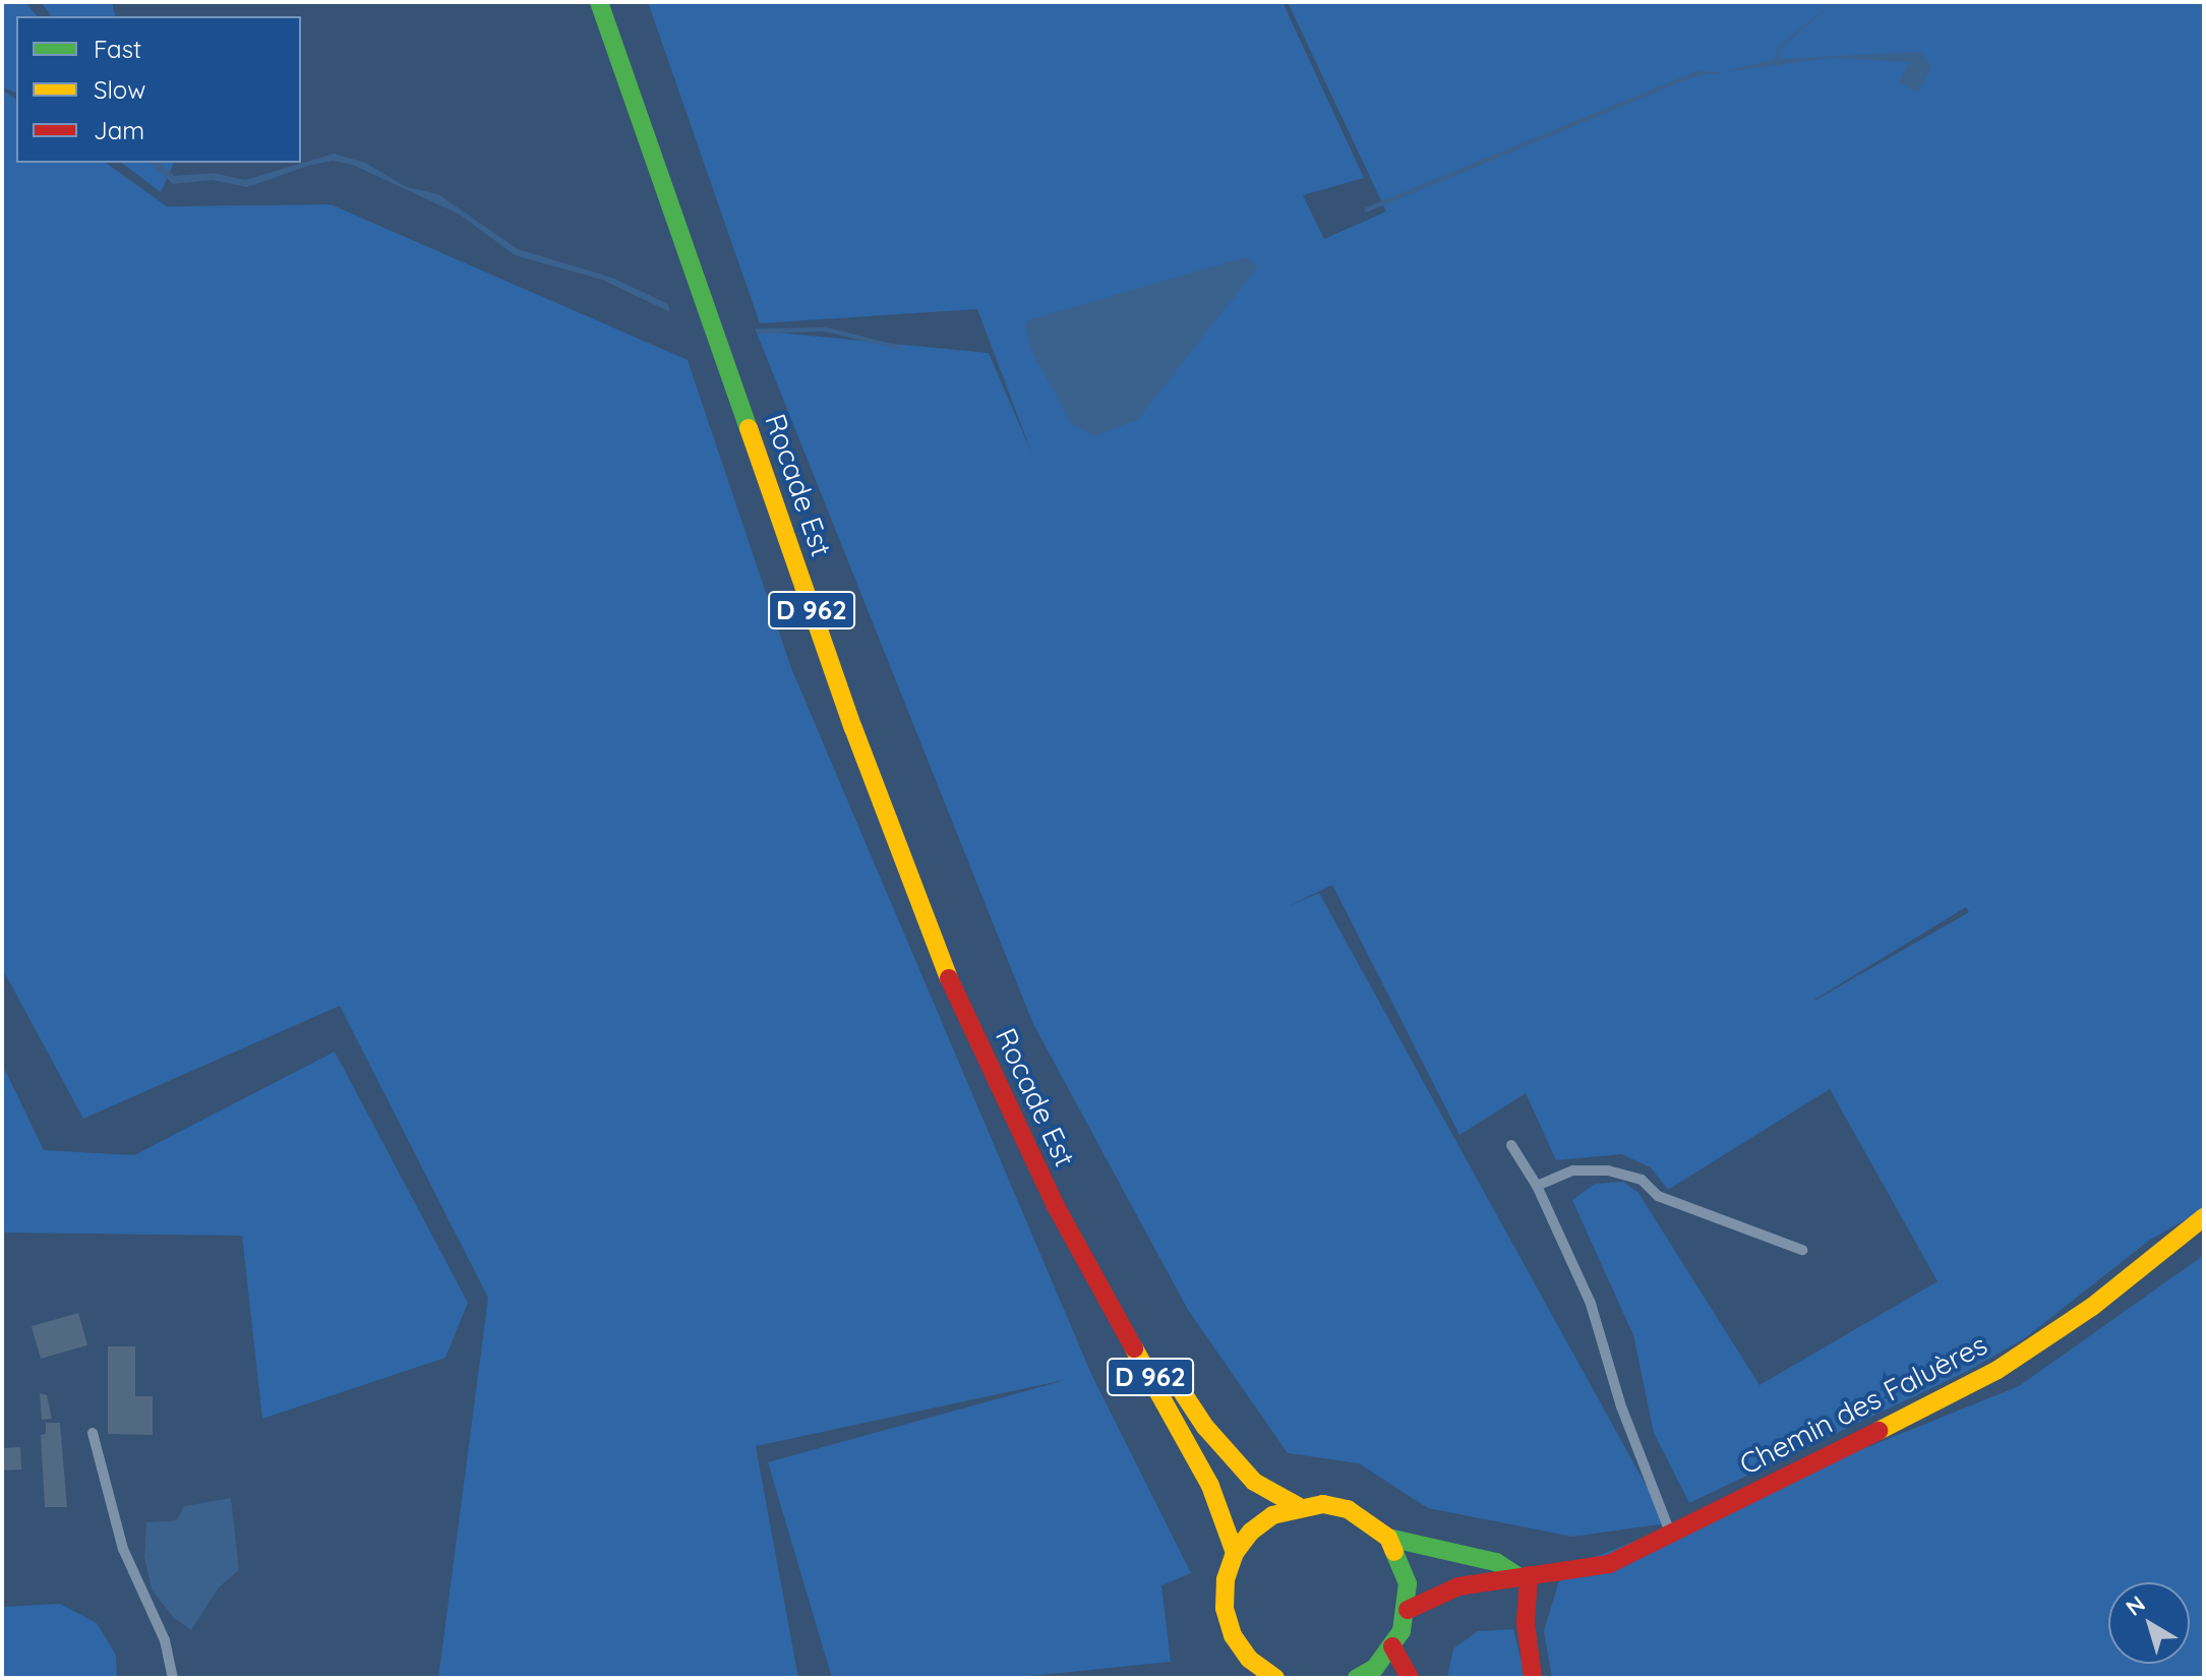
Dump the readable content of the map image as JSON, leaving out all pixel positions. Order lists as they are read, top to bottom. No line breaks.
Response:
{"streets":{"main road":["Rocade Est","D 962","Chemin des Faluères"]},"legend":["Fast","Slow","Jam"],"north":"top left"}
